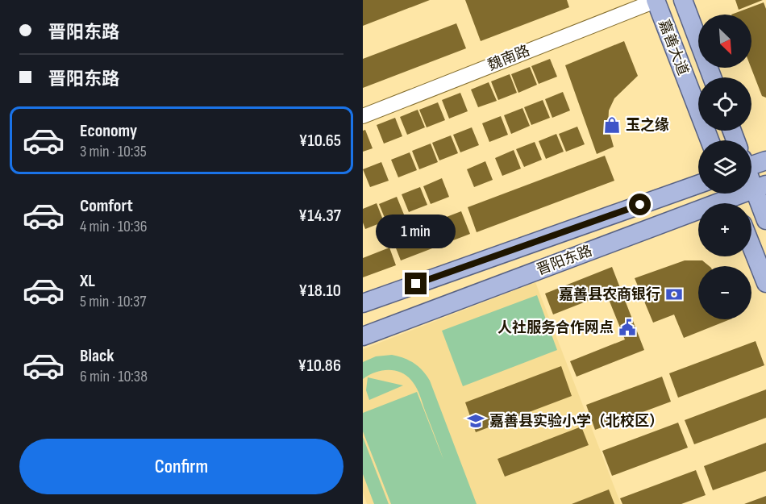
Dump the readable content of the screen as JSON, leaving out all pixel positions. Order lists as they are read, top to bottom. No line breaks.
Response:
{"streets":{"main road":["嘉善大道","晋阳东路"],"lane":["魏南路"]},"crossings":[["嘉善大道","魏南路"]],"places":{"shop":["玉之缘"],"bank":["嘉善县农商银行"],"public building":["人社服务合作网点"],"school or university":["嘉善县实验小学（北校区）"]},"north":"bottom right","page":{"banner":["晋阳东路","晋阳东路"],"map_buttons":["+","−"],"list":[{"name":"Economy","note":"3 min · 10:35","value":"¥10.65"},{"name":"Comfort","note":"4 min · 10:36","value":"¥14.37"},{"name":"XL","note":"5 min · 10:37","value":"¥18.10"},{"name":"Black","note":"6 min · 10:38","value":"¥10.86"}],"bubble":"1 min","buttons":"Confirm"}}
